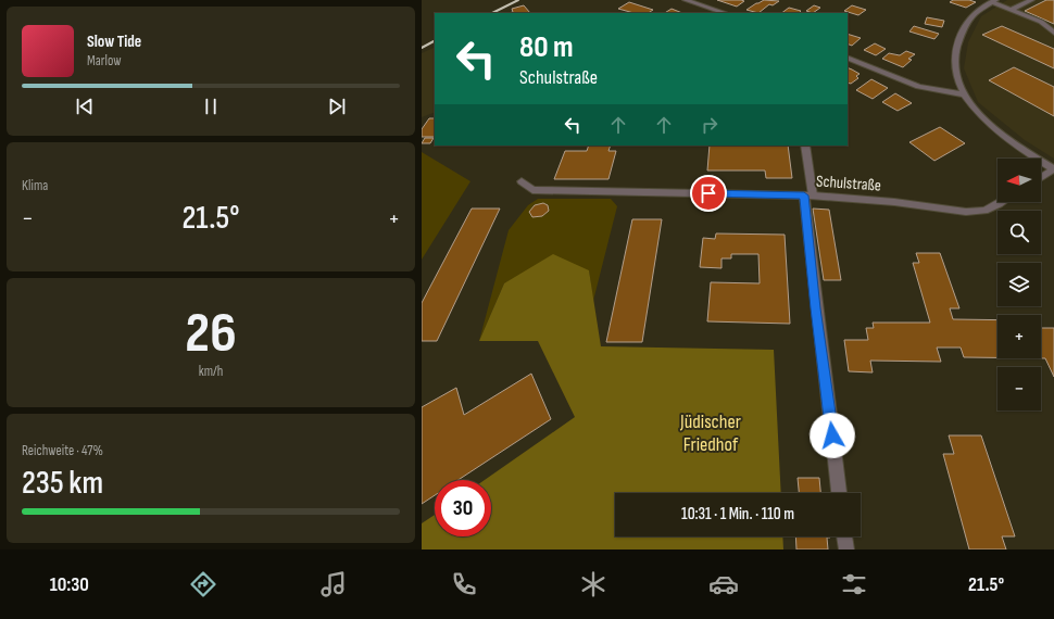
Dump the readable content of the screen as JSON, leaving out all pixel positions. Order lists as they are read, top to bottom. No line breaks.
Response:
{"streets":{"street":["Schulstraße"]},"parks":["Jüdischer Friedhof"],"north":"left","page":{"turn":["80 m","Schulstraße"],"song":["Slow Tide","Marlow"],"tile":["Klima",["26","km/h"],["Reichweite · 47%","235 km"]],"map_buttons":["+","−"],"heat":["−","21.5°","+"],"limit":"30","trip":"10:31 · 1 Min. · 110 m","tabs":["10:30","21.5°"]}}
